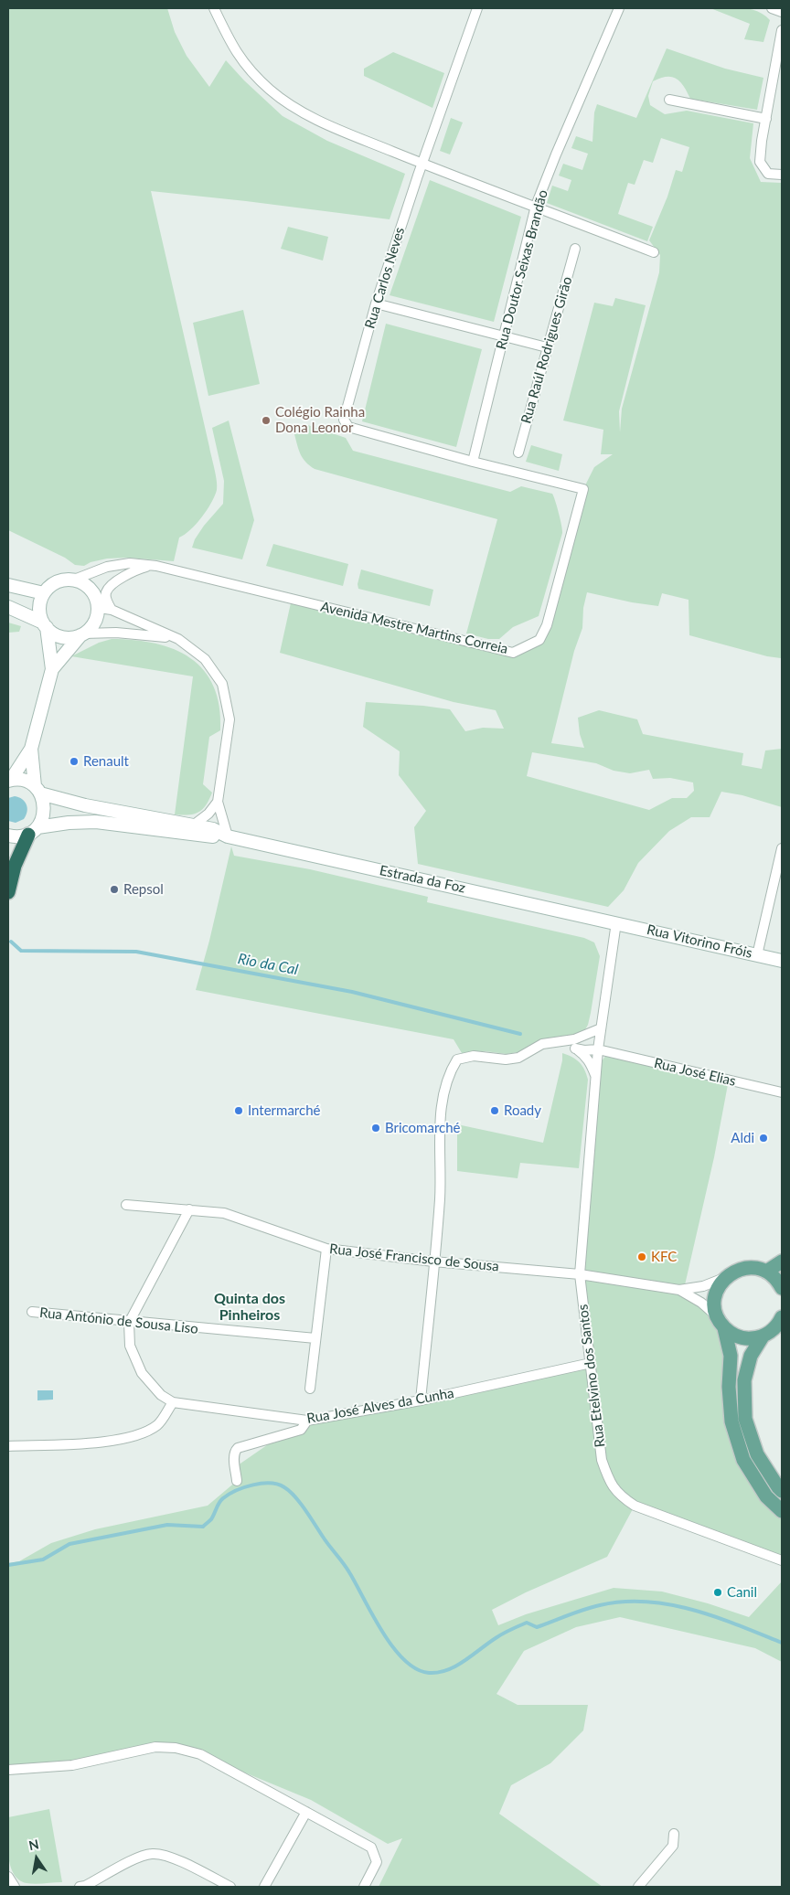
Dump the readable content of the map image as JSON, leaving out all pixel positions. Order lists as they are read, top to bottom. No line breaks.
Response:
{"streets":{"main road":["Estrada da Foz","Rua Vitorino Fróis"],"street":["Rua Doutor Seixas Brandão","Rua Carlos Neves","Rua Raúl Rodrigues Girão","Avenida Mestre Martins Correia","Rua José Elias","Rua José Francisco de Sousa","Rua António de Sousa Liso","Rua Etelvino dos Santos","Rua José Alves da Cunha"]},"crossings":[["Rua Doutor Seixas Brandão","Rua Carlos Neves"],["Rua Doutor Seixas Brandão","Avenida Mestre Martins Correia"],["Rua Carlos Neves","Avenida Mestre Martins Correia"],["Estrada da Foz","Rua Vitorino Fróis"],["Rua José Elias","Rua Etelvino dos Santos"],["Rua José Francisco de Sousa","Rua Etelvino dos Santos"],["Rua Etelvino dos Santos","Rua José Alves da Cunha"]],"districts":["Quinta dos Pinheiros"],"water":["Rio da Cal"],"places":["Colégio Rainha Dona Leonor","Renault","Repsol","Intermarché","Roady","Bricomarché","Aldi","KFC","Canil"],"north":"top"}
